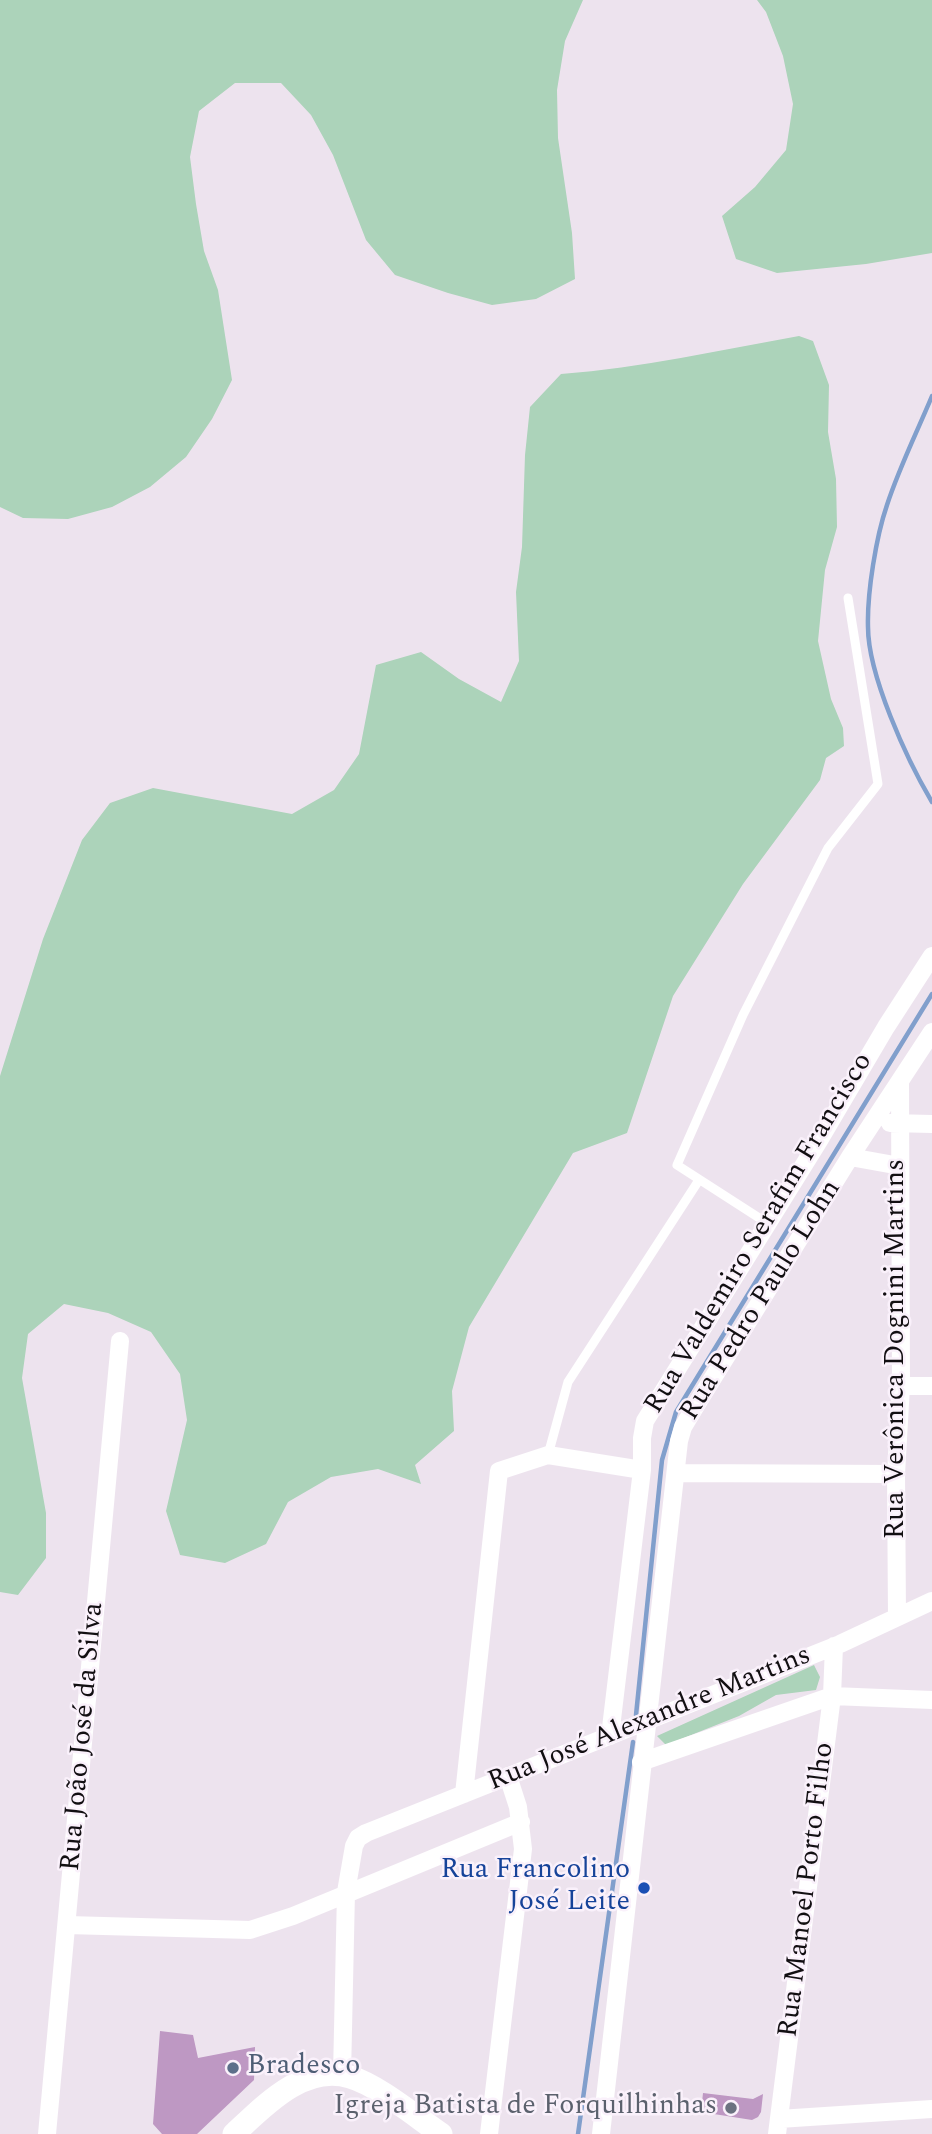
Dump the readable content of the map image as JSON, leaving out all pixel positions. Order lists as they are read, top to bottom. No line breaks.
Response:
{"streets":{"street":["Rua Valdemiro Serafim Francisco","Rua Pedro Paulo Lohn","Rua Verônica Dognini Martins","Rua José Alexandre Martins","Rua João José da Silva","Rua Manoel Porto Filho"]},"crossings":[["Rua Valdemiro Serafim Francisco","Rua José Alexandre Martins"],["Rua Pedro Paulo Lohn","Rua Verônica Dognini Martins"],["Rua Pedro Paulo Lohn","Rua José Alexandre Martins"],["Rua Verônica Dognini Martins","Rua José Alexandre Martins"],["Rua José Alexandre Martins","Rua Manoel Porto Filho"]],"places":["Rua Francolino José Leite","Bradesco","Igreja Batista de Forquilhinhas"]}
